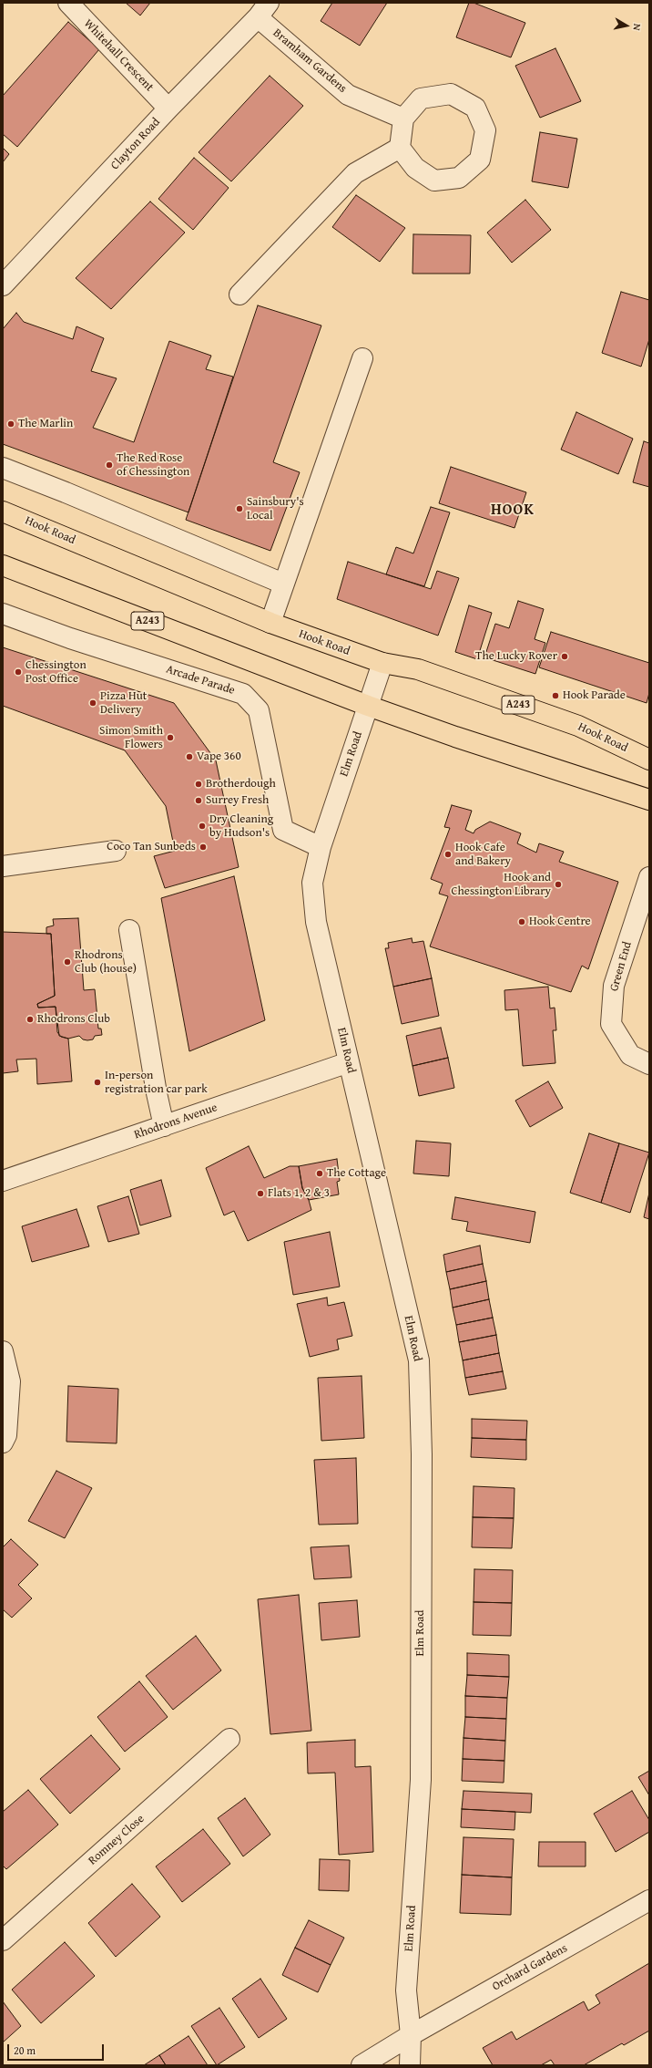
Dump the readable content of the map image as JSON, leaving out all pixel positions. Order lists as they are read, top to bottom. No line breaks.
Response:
{"streets":{"highway":["Hook Road","A243"],"street":["Whitehall Crescent","Bramham Gardens","Clayton Road","Arcade Parade","Elm Road","Green End","Rhodrons Avenue","Romney Close","Orchard Gardens"]},"crossings":[["Whitehall Crescent","Clayton Road"],["Bramham Gardens","Clayton Road"],["Hook Road","Elm Road"],["A243","Elm Road"],["Arcade Parade","Elm Road"],["Elm Road","Rhodrons Avenue"],["Elm Road","Orchard Gardens"]],"districts":["HOOK"],"places":["The Marlin","The Red Rose of Chessington","Sainsbury's Local","The Lucky Rover","Chessington Post Office","Hook Parade","Pizza Hut Delivery","Simon Smith Flowers","Vape 360","Brotherdough","Surrey Fresh","Dry Cleaning by Hudson's","Coco Tan Sunbeds","Hook Cafe and Bakery","Hook and Chessington Library","Hook Centre","Rhodrons Club (house)","Rhodrons Club","In-person registration car park","The Cottage","Flats 1, 2 & 3"],"scale_bar":"20 m","north":"right"}
